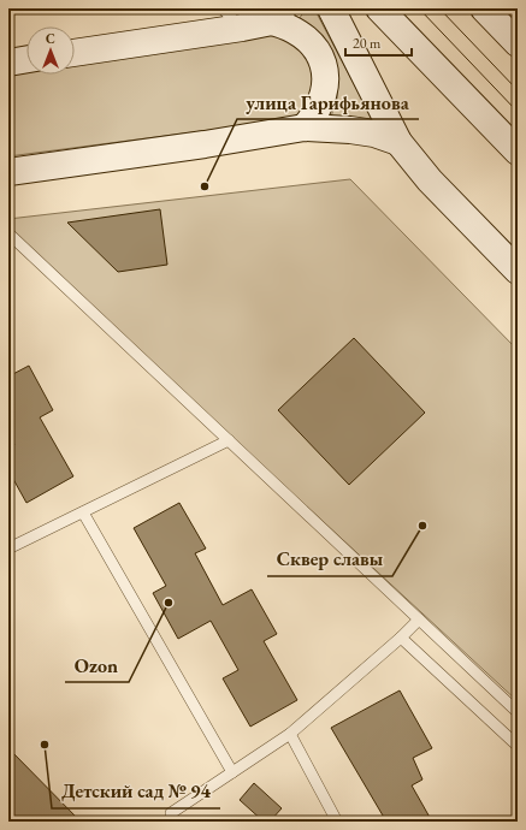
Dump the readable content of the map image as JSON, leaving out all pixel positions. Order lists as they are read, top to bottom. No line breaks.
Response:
{"places":["улица Гарифьянова","Сквер славы","Ozon","Детский сад № 94"],"scale_bar":"20 m","north":"top"}
